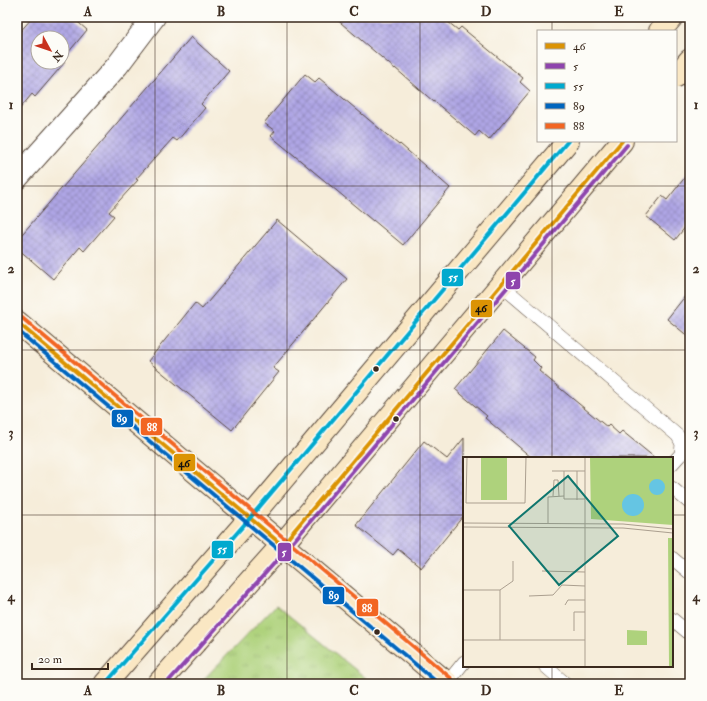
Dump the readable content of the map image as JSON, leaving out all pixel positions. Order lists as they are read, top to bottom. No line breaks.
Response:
{"lines":["transit line 46","transit line 55","transit line 5","transit line 88","transit line 89"],"legend":["46","5","55","89","88"],"scale_bar":"20 m","north":"bottom right","grid":{"columns":["A","B","C","D","E"],"rows":["1","2","3","4"]}}
